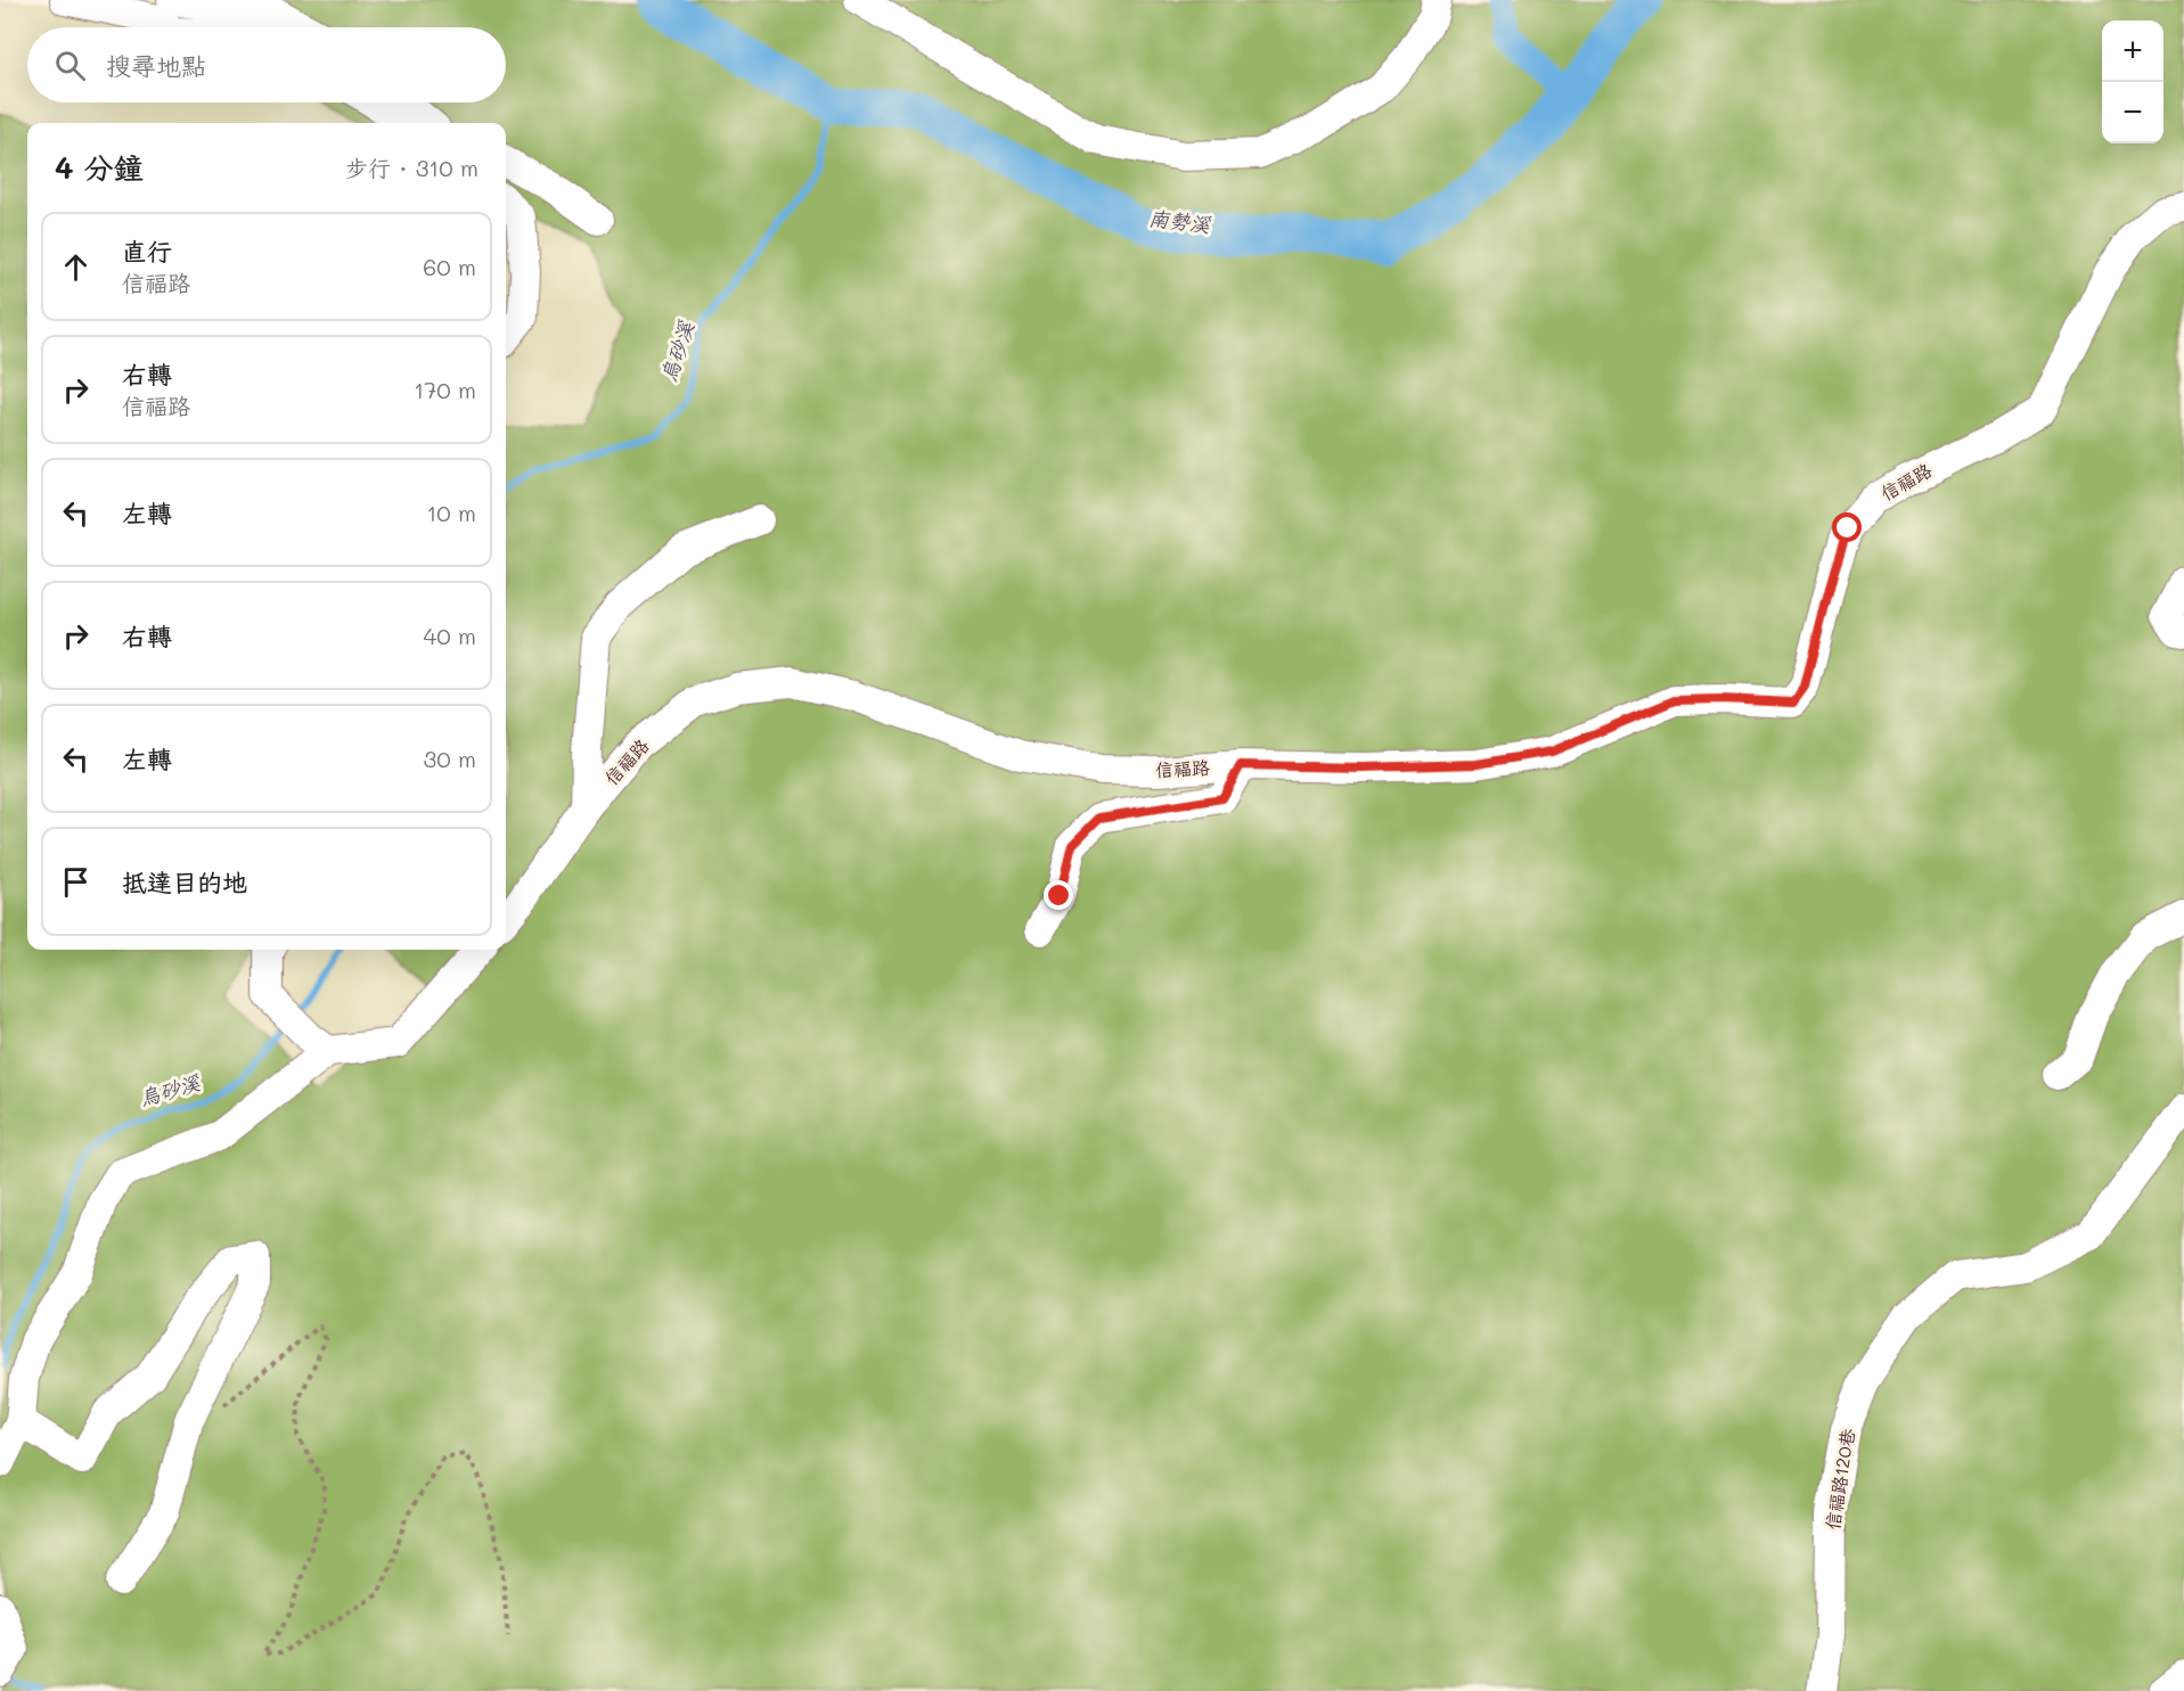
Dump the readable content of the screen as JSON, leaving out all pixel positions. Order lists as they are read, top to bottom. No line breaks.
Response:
{"streets":{"street":["信福路","信福路120巷"]},"water":["南勢溪","烏砂溪"],"page":{"map_buttons":["+","−"],"search":"搜尋地點","heading":["4 分鐘","步行 · 310 m"],"list":[["直行","信福路","60 m"],["右轉","信福路","170 m"],["左轉","10 m"],["右轉","40 m"],["左轉","30 m"],"抵達目的地"]}}
